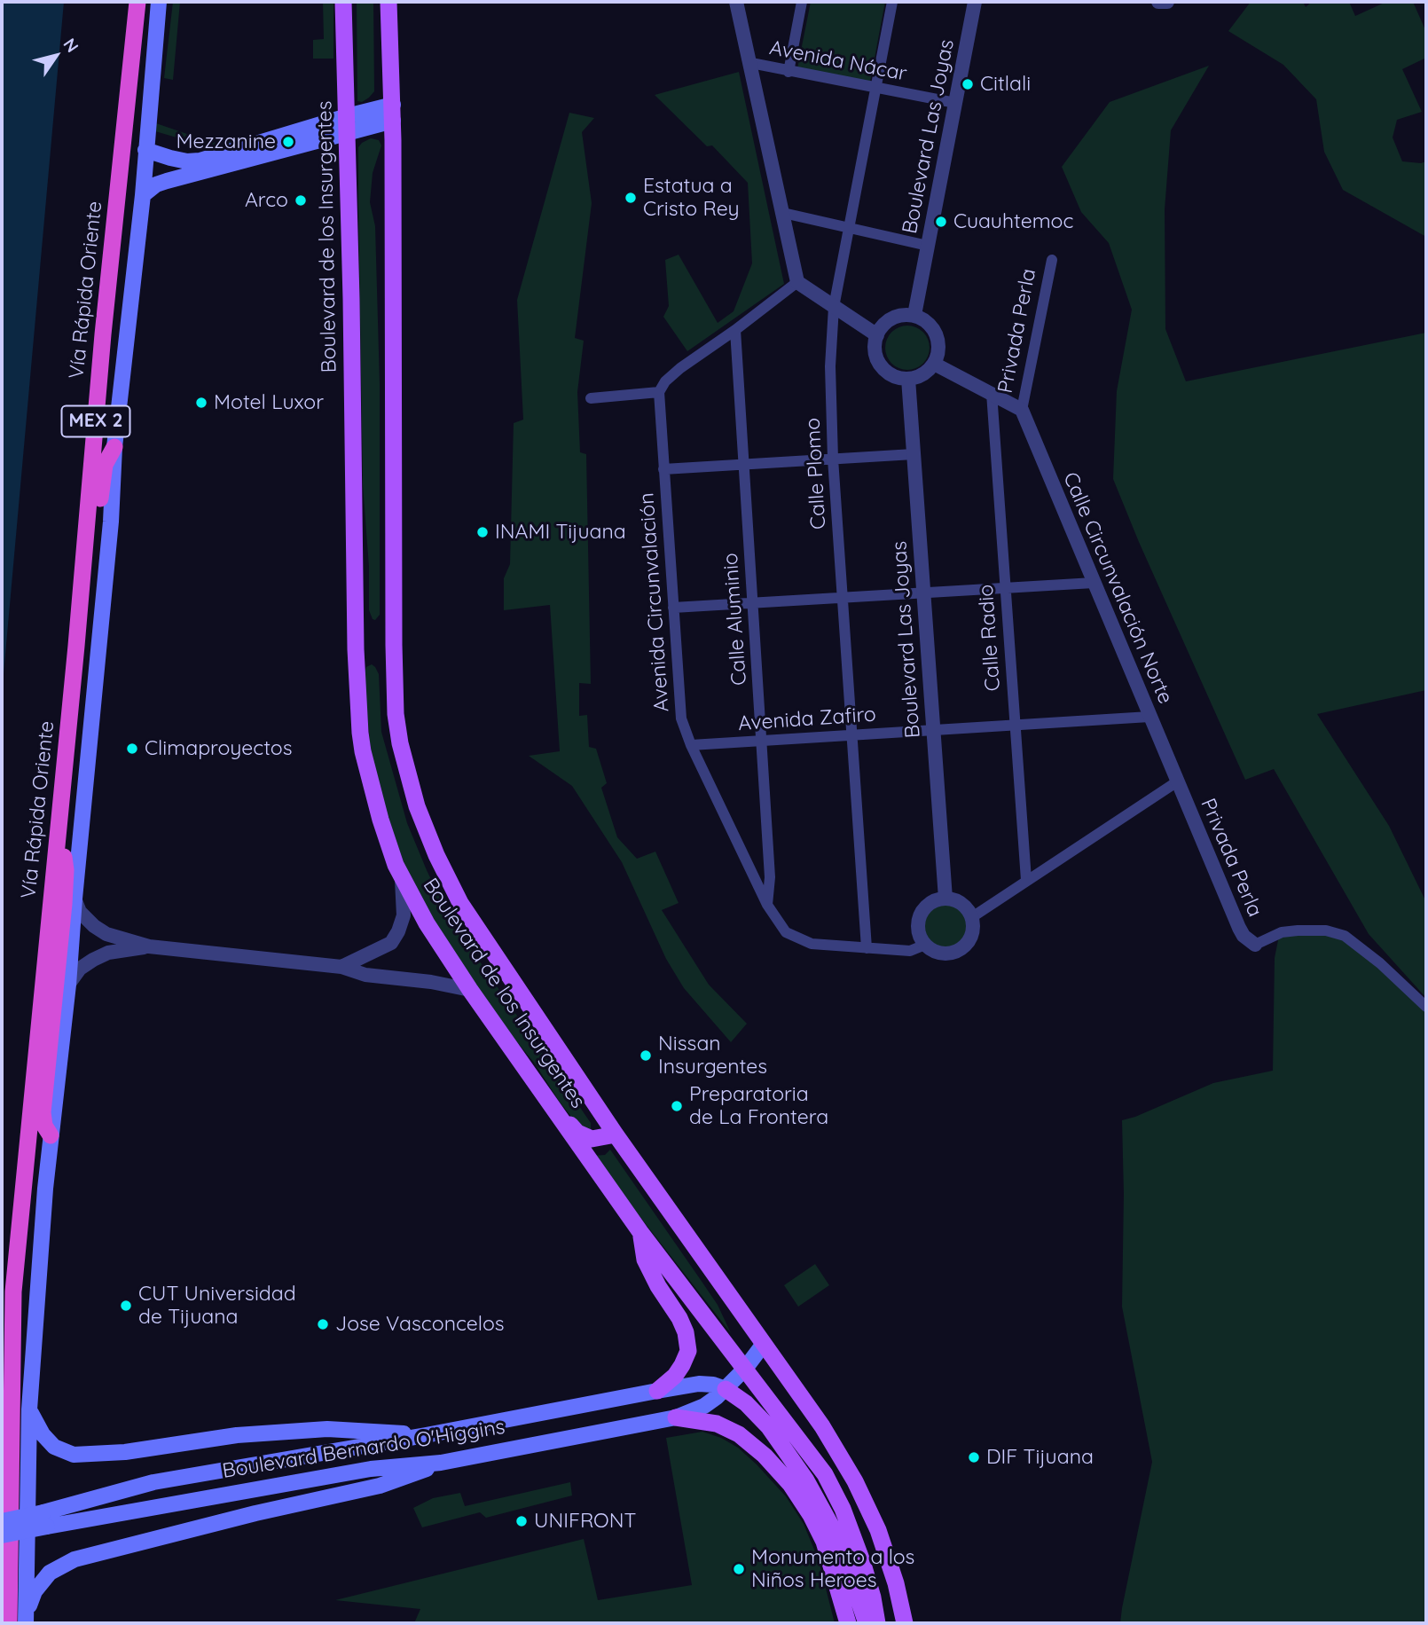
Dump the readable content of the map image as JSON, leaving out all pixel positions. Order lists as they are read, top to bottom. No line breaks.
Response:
{"streets":{"highway":["Vía Rápida Oriente","MEX 2"],"main road":["Boulevard de los Insurgentes","Boulevard Bernardo O'Higgins"],"street":["Avenida Nácar","Boulevard Las Joyas","Privada Perla","Calle Plomo","Calle Circunvalación Norte","Avenida Circunvalación","Calle Aluminio","Calle Radio","Avenida Zafiro"]},"crossings":[["Avenida Nácar","Boulevard Las Joyas"],["Avenida Nácar","Calle Plomo"],["Boulevard Las Joyas","Avenida Circunvalación"],["Boulevard Las Joyas","Avenida Zafiro"],["Boulevard de los Insurgentes","Boulevard Bernardo O'Higgins"],["Privada Perla","Calle Circunvalación Norte"],["Calle Plomo","Avenida Circunvalación"],["Calle Plomo","Avenida Zafiro"],["Calle Circunvalación Norte","Avenida Zafiro"],["Avenida Circunvalación","Calle Aluminio"],["Avenida Circunvalación","Avenida Zafiro"],["Calle Aluminio","Avenida Zafiro"],["Calle Radio","Avenida Zafiro"]],"places":["Citlali","Mezzanine","Estatua a Cristo Rey","Arco","Cuauhtemoc","Motel Luxor","INAMI Tijuana","Climaproyectos","Nissan Insurgentes","Preparatoria de La Frontera","CUT Universidad de Tijuana","Jose Vasconcelos","DIF Tijuana","UNIFRONT","Monumento a los Niños Heroes"],"north":"top right"}
